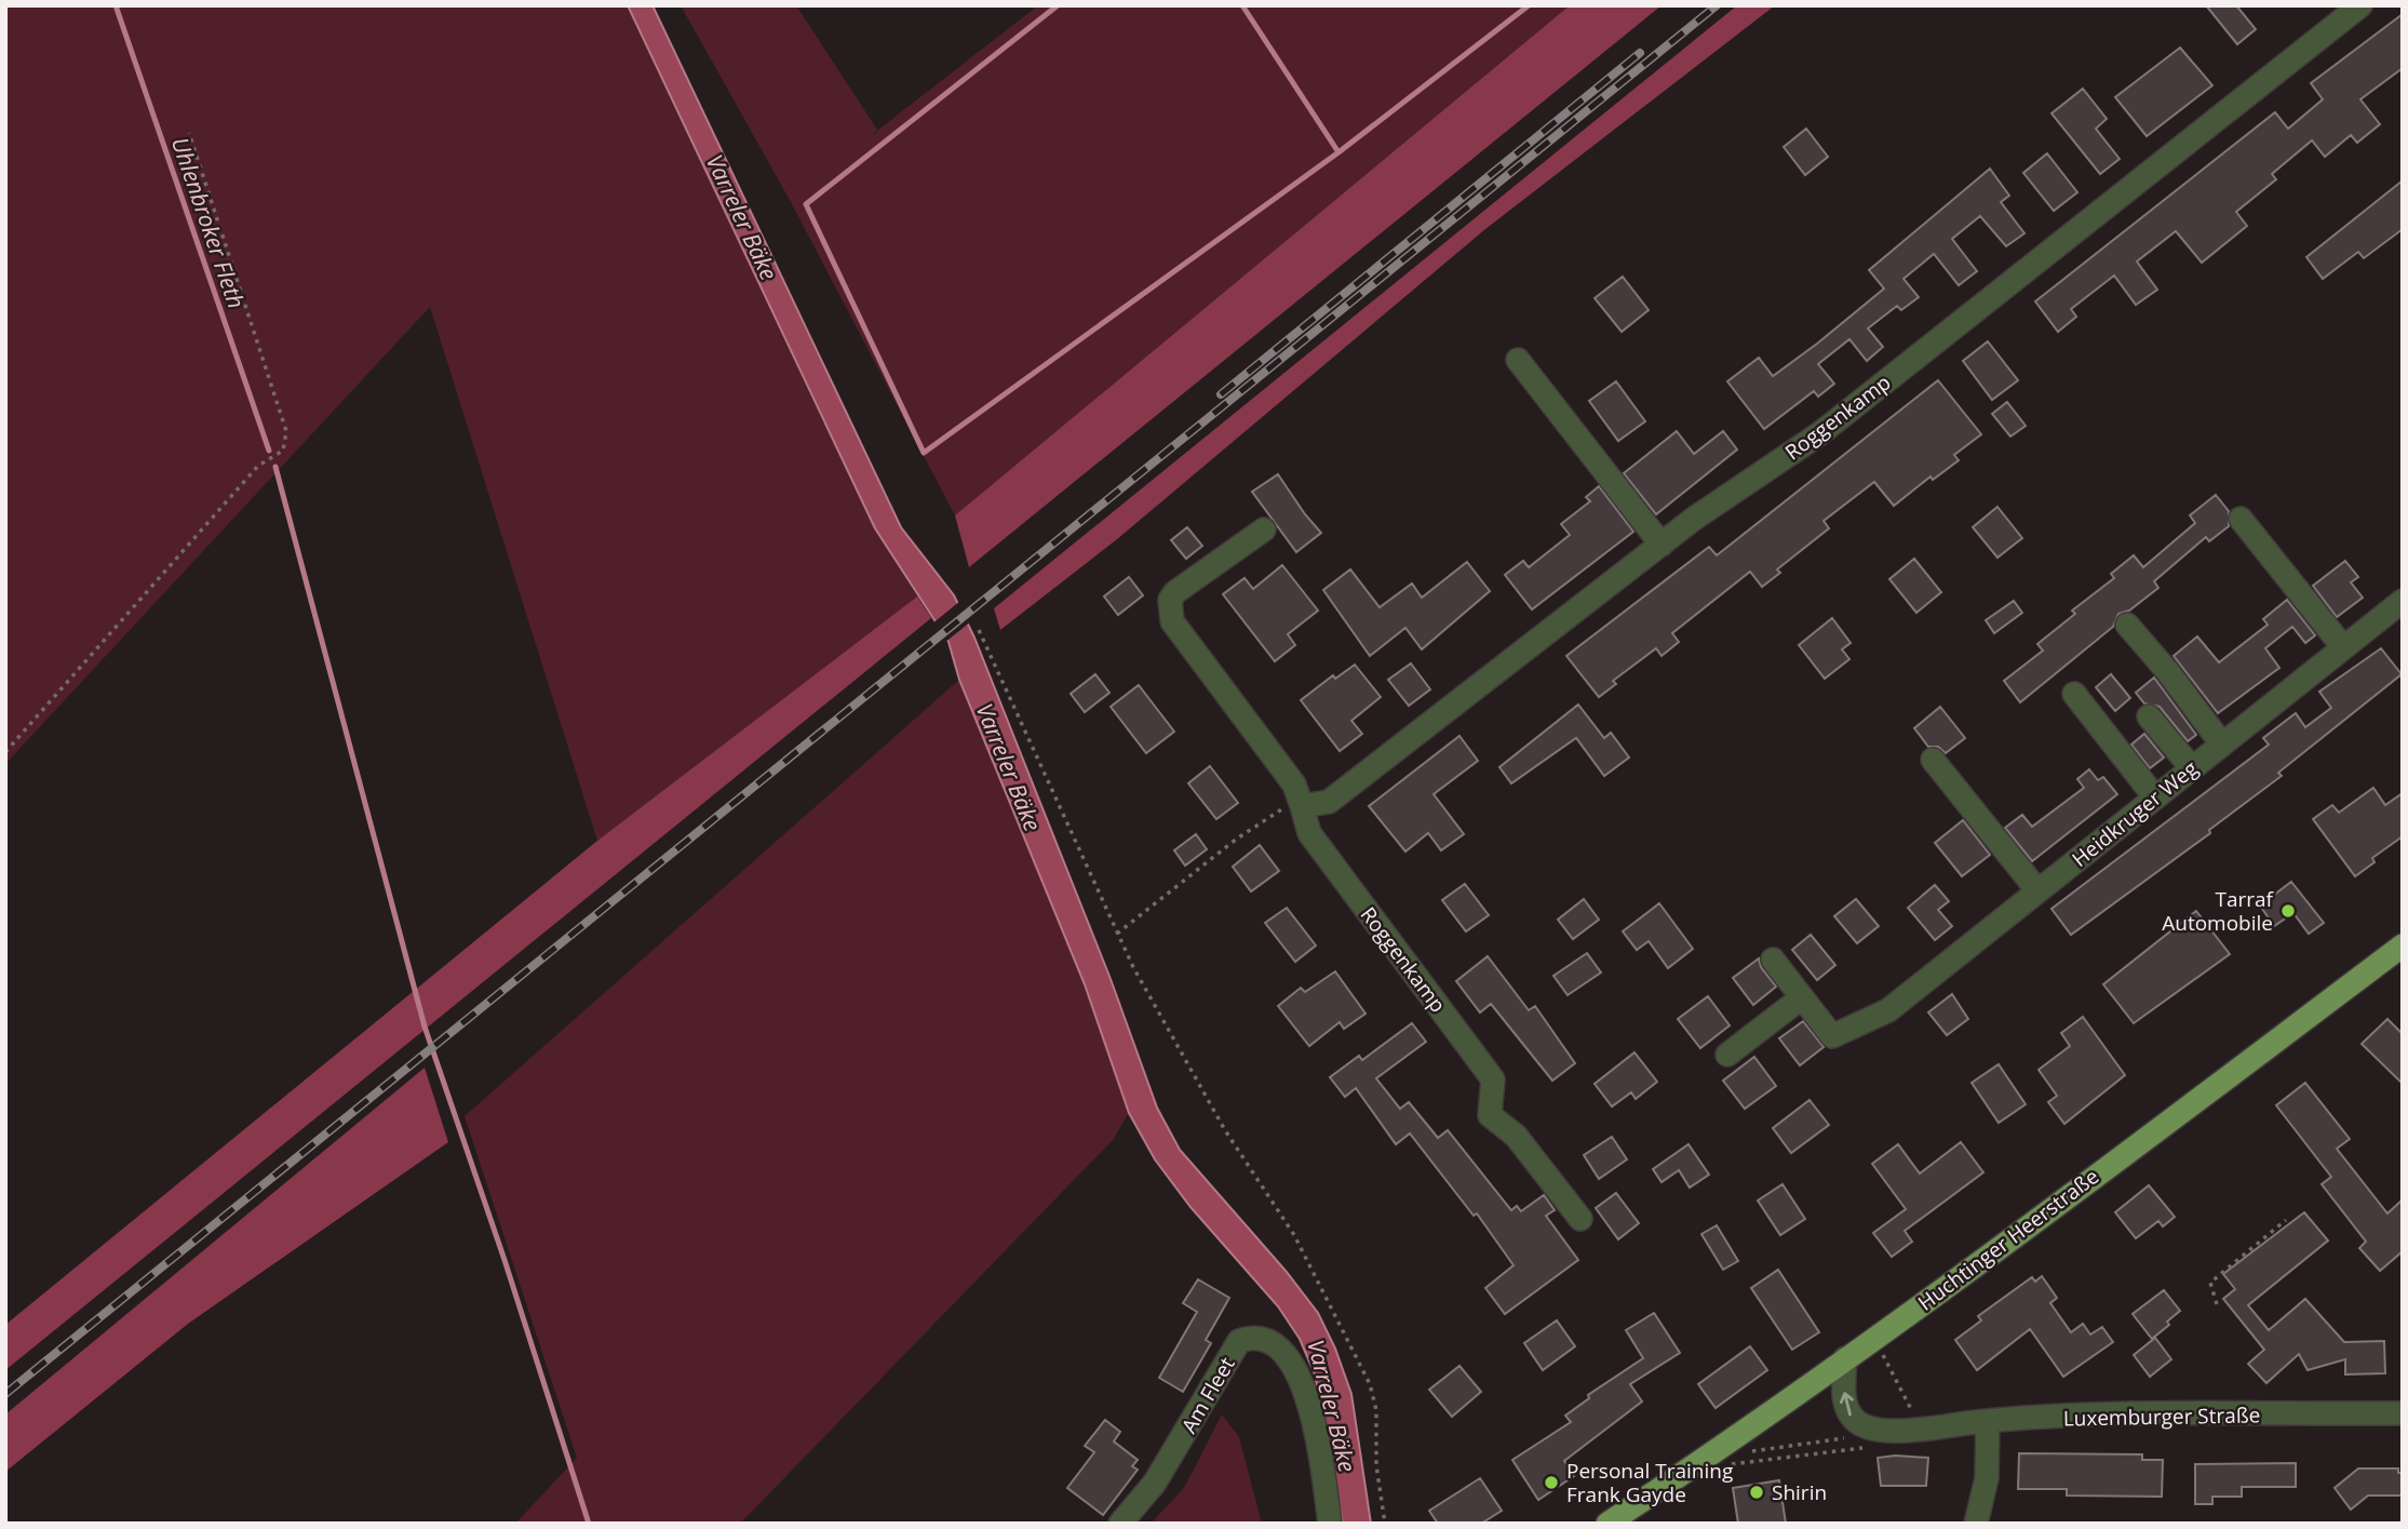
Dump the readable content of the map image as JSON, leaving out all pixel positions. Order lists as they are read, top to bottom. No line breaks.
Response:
{"streets":{"main road":["Huchtinger Heerstraße"],"street":["Roggenkamp","Heidkruger Weg","Am Fleet","Luxemburger Straße"]},"water":["Varreler Bäke","Uhlenbroker Fleth"],"places":["Tarraf Automobile","Personal Training Frank Gayde","Shirin"]}
